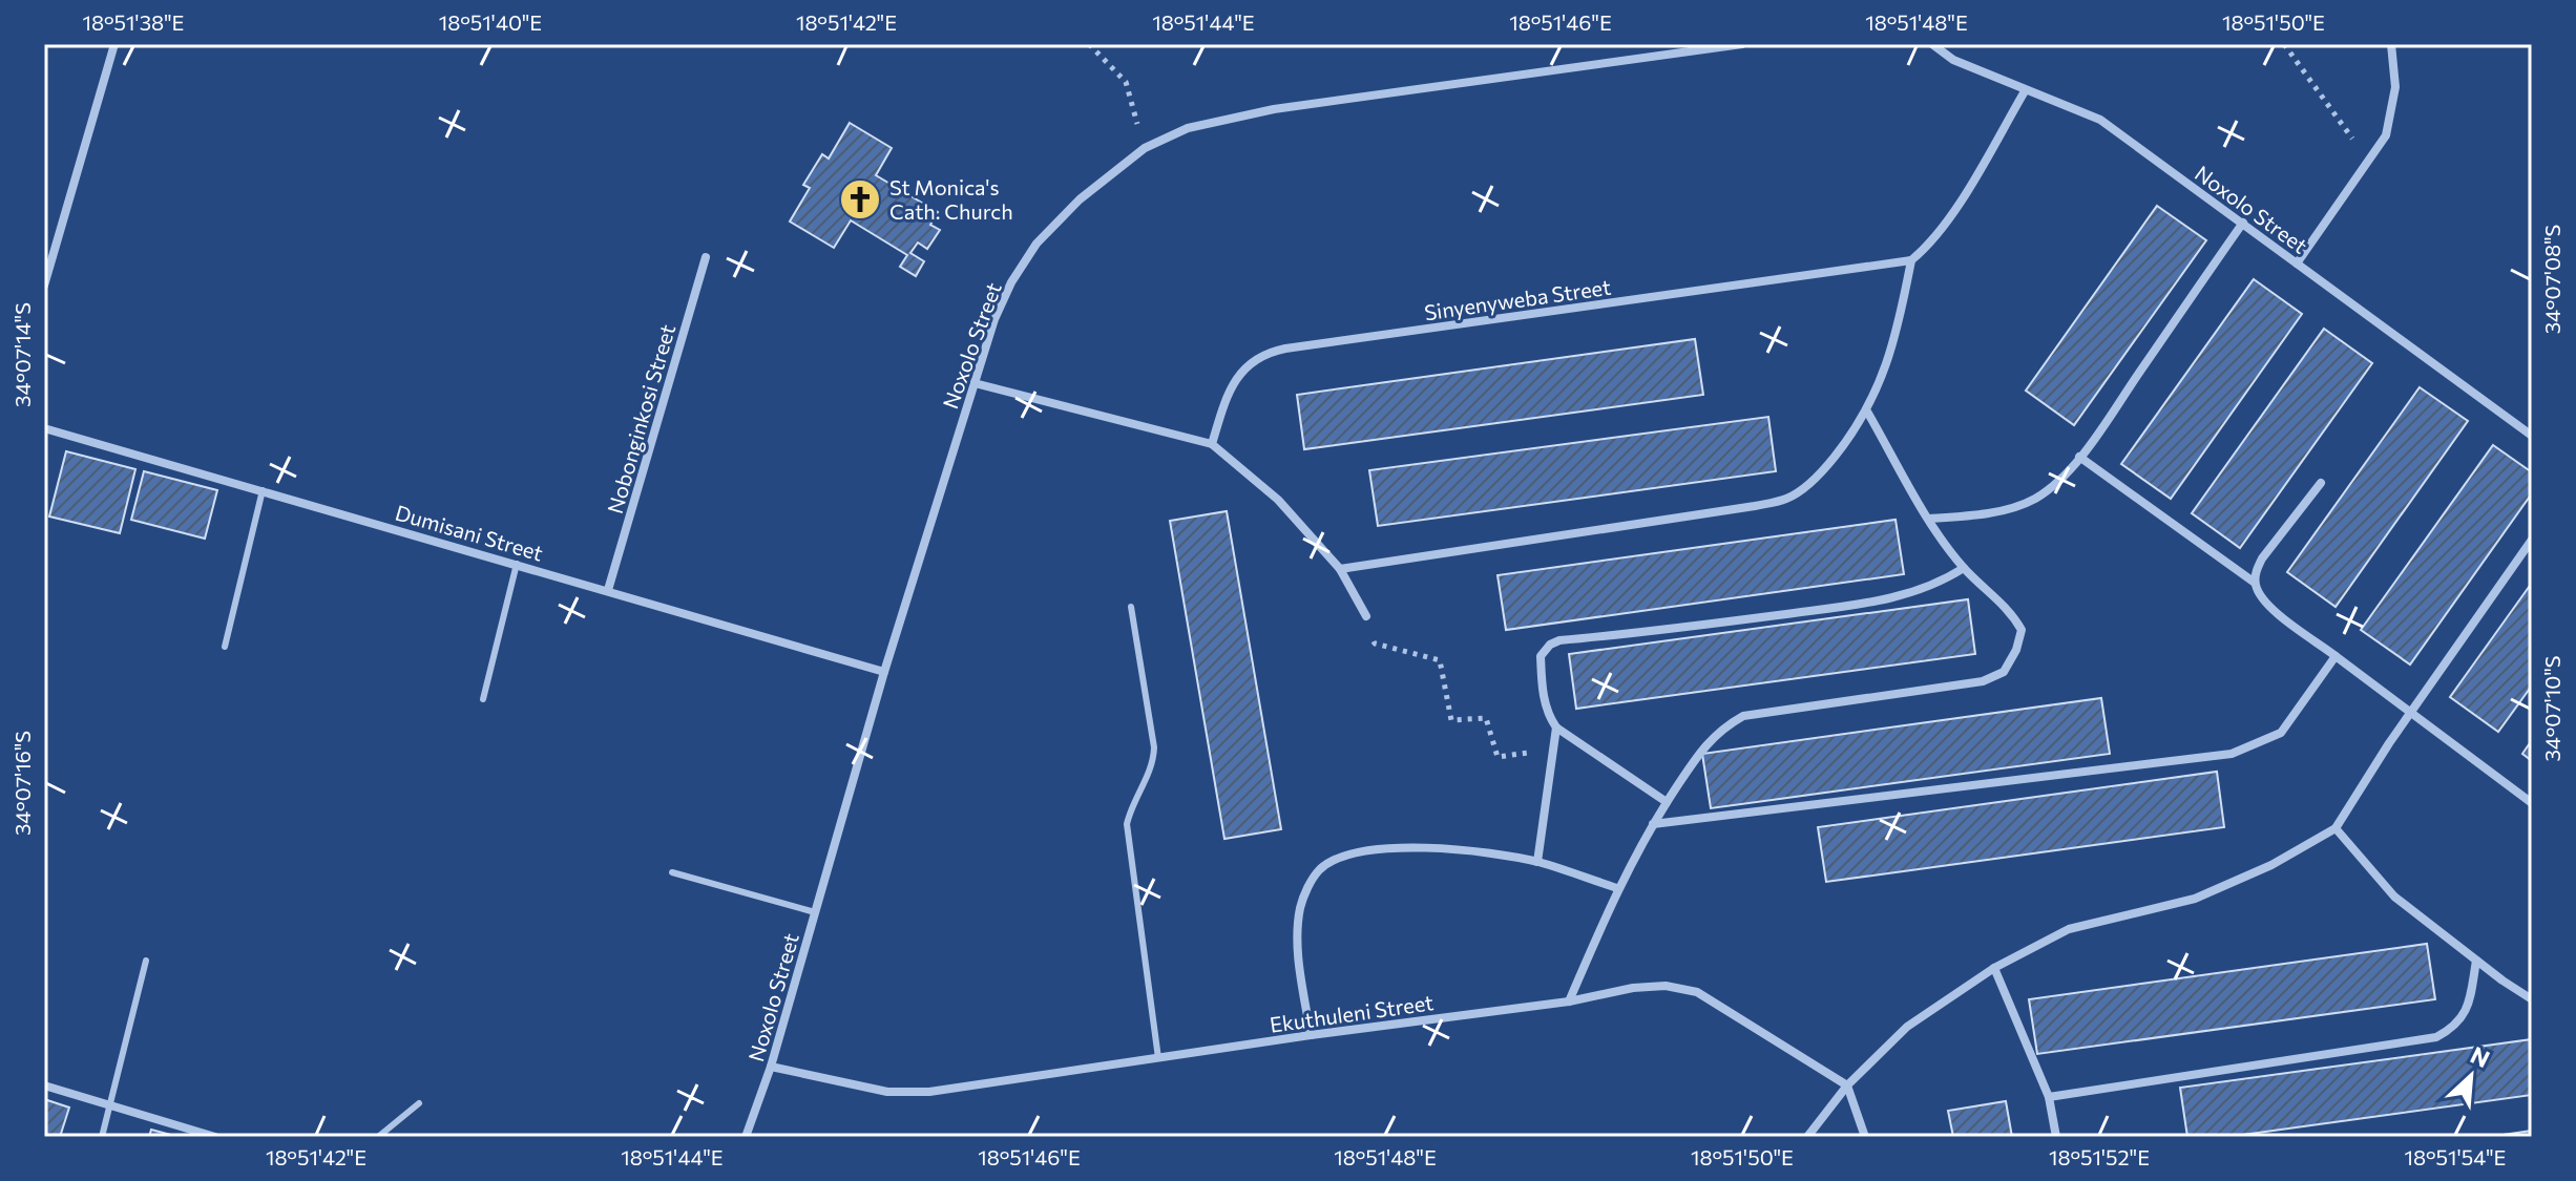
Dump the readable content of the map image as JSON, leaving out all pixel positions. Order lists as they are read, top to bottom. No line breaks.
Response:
{"streets":{"street":["Noxolo Street","Sinyenyweba Street","Nobonginkosi Street","Dumisani Street","Ekuthuleni Street"]},"crossings":[["Noxolo Street","Dumisani Street"],["Noxolo Street","Ekuthuleni Street"],["Nobonginkosi Street","Dumisani Street"]],"places":{"church":["St Monica's Cath. Church"]},"north":"top right","coordinates":["18°51'38\"E","18°51'40\"E","18°51'42\"E","18°51'44\"E","18°51'46\"E","18°51'48\"E","18°51'50\"E","34°07'08\"S","34°07'14\"S","34°07'10\"S","34°07'16\"S","18°51'52\"E","18°51'54\"E"]}
